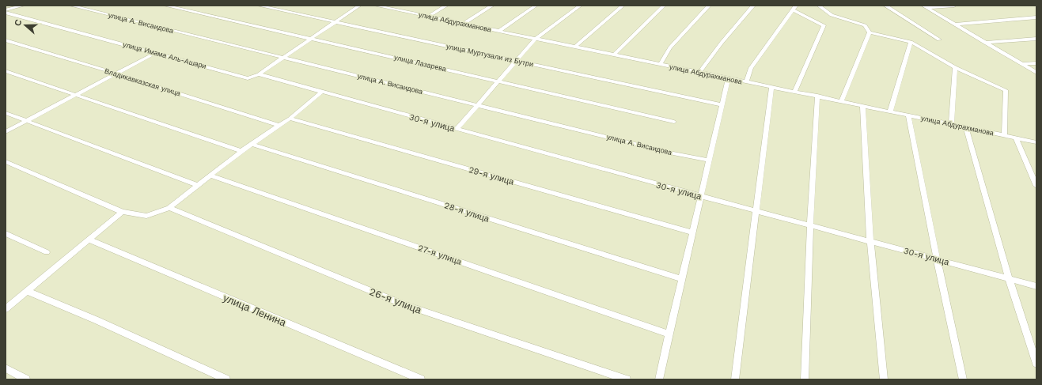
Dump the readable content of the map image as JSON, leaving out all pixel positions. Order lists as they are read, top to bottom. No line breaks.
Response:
{"streets":{"street":["улица Абдурахманова","улица А. Висаидова","улица Имама Аль-Ашари","улица Муртузали из Бутри","улица Лазарева","Владикавказская улица","30-я улица","29-я улица","28-я улица","27-я улица","26-я улица","улица Ленина"]},"crossings":[["улица Имама Аль-Ашари","30-я улица"]],"north":"left"}
